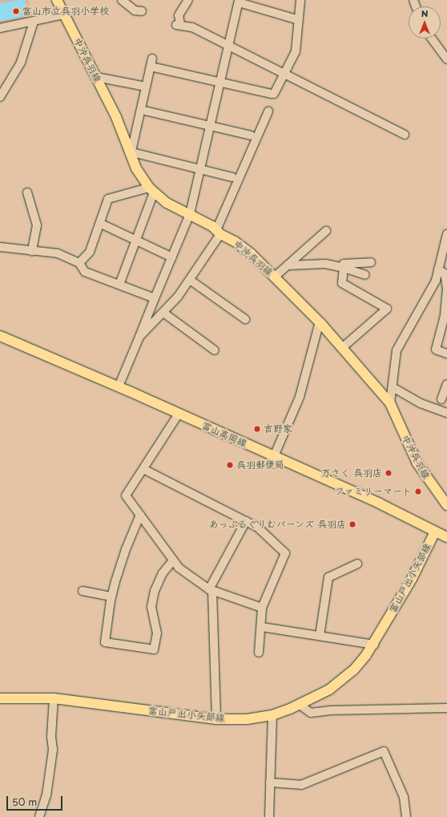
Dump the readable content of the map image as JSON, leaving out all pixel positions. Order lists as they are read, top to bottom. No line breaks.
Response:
{"streets":{"main road":["中沖呉羽線","富山高岡線","富山戸出小矢部線"]},"crossings":[["富山高岡線","富山戸出小矢部線"]],"places":["富山市立呉羽小学校","吉野家","呉羽郵便局","万さく 呉羽店","ファミリーマート","あっぷるぐりむバーンズ 呉羽店"],"scale_bar":"50 m","north":"top"}
